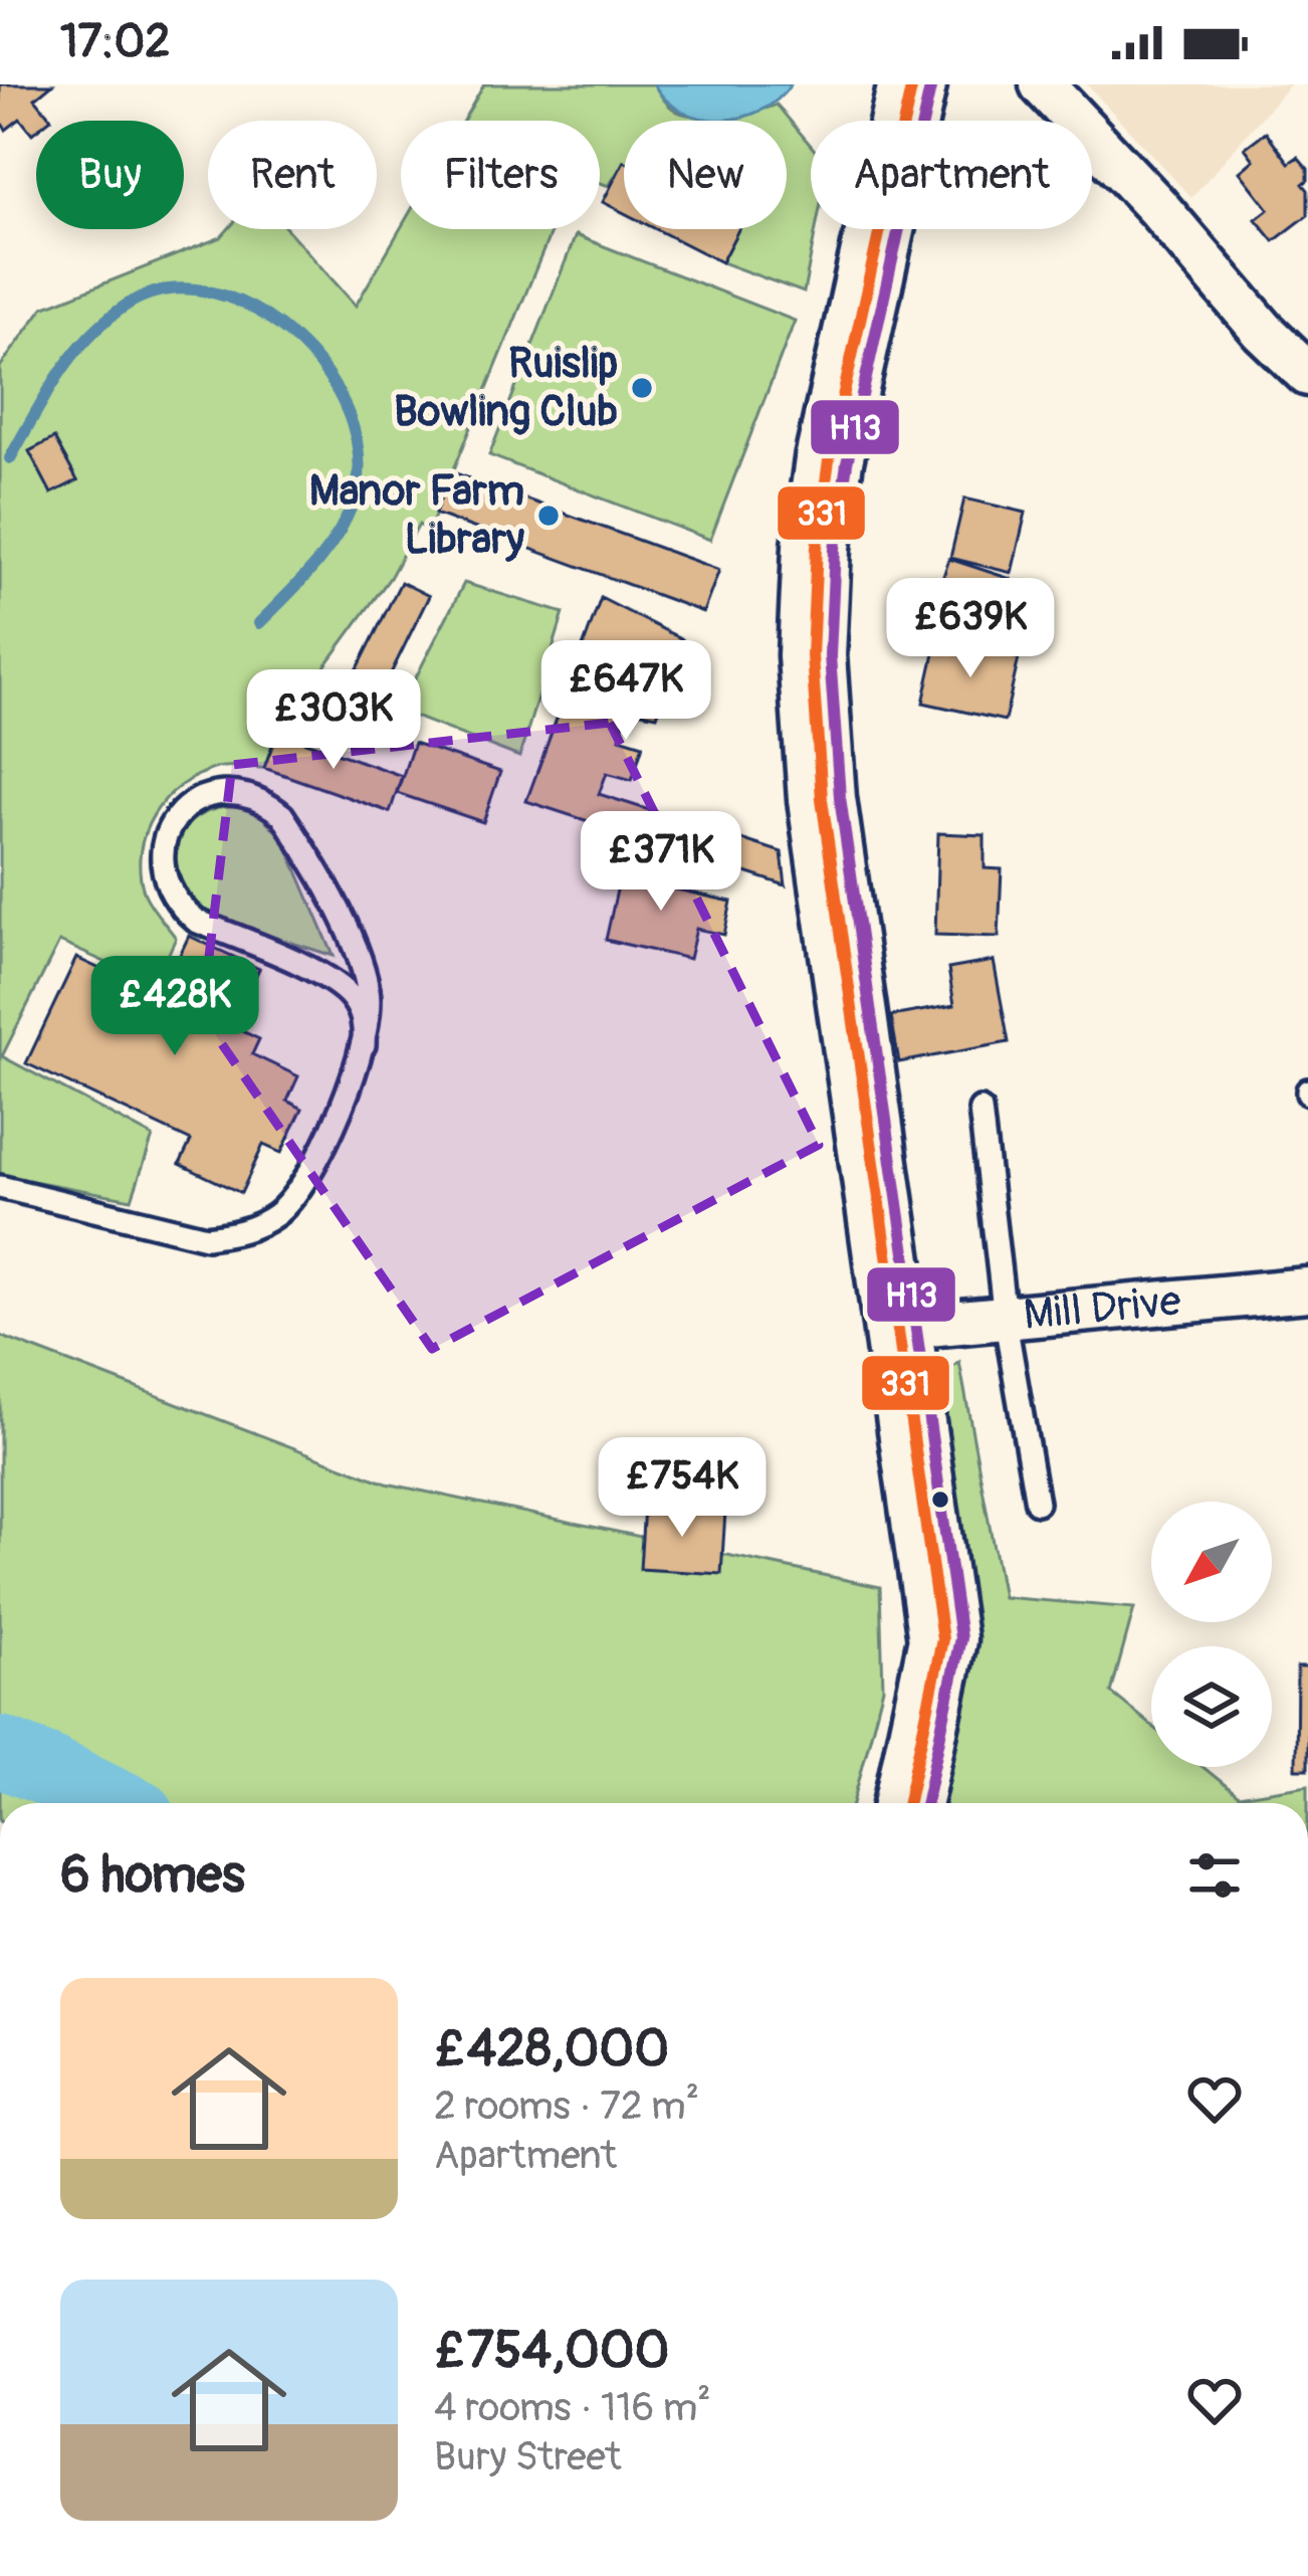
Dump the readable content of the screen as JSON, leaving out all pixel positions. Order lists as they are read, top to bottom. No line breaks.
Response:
{"streets":{"street":["Mill Drive"]},"places":["Ruislip Bowling Club","Manor Farm Library"],"lines":["transit line 331","transit line H13"],"north":"bottom left","page":{"status":"17:02","chip":["Buy","Rent","Filters","New","Apartment"],"price":["£639K","£647K","£303K","£371K","£428K","£754K"],"heading":"6 homes","list":[{"name":"£428,000","note":"2 rooms · 72 m² · Apartment"},{"name":"£754,000","note":"4 rooms · 116 m² · Bury Street"}]}}
